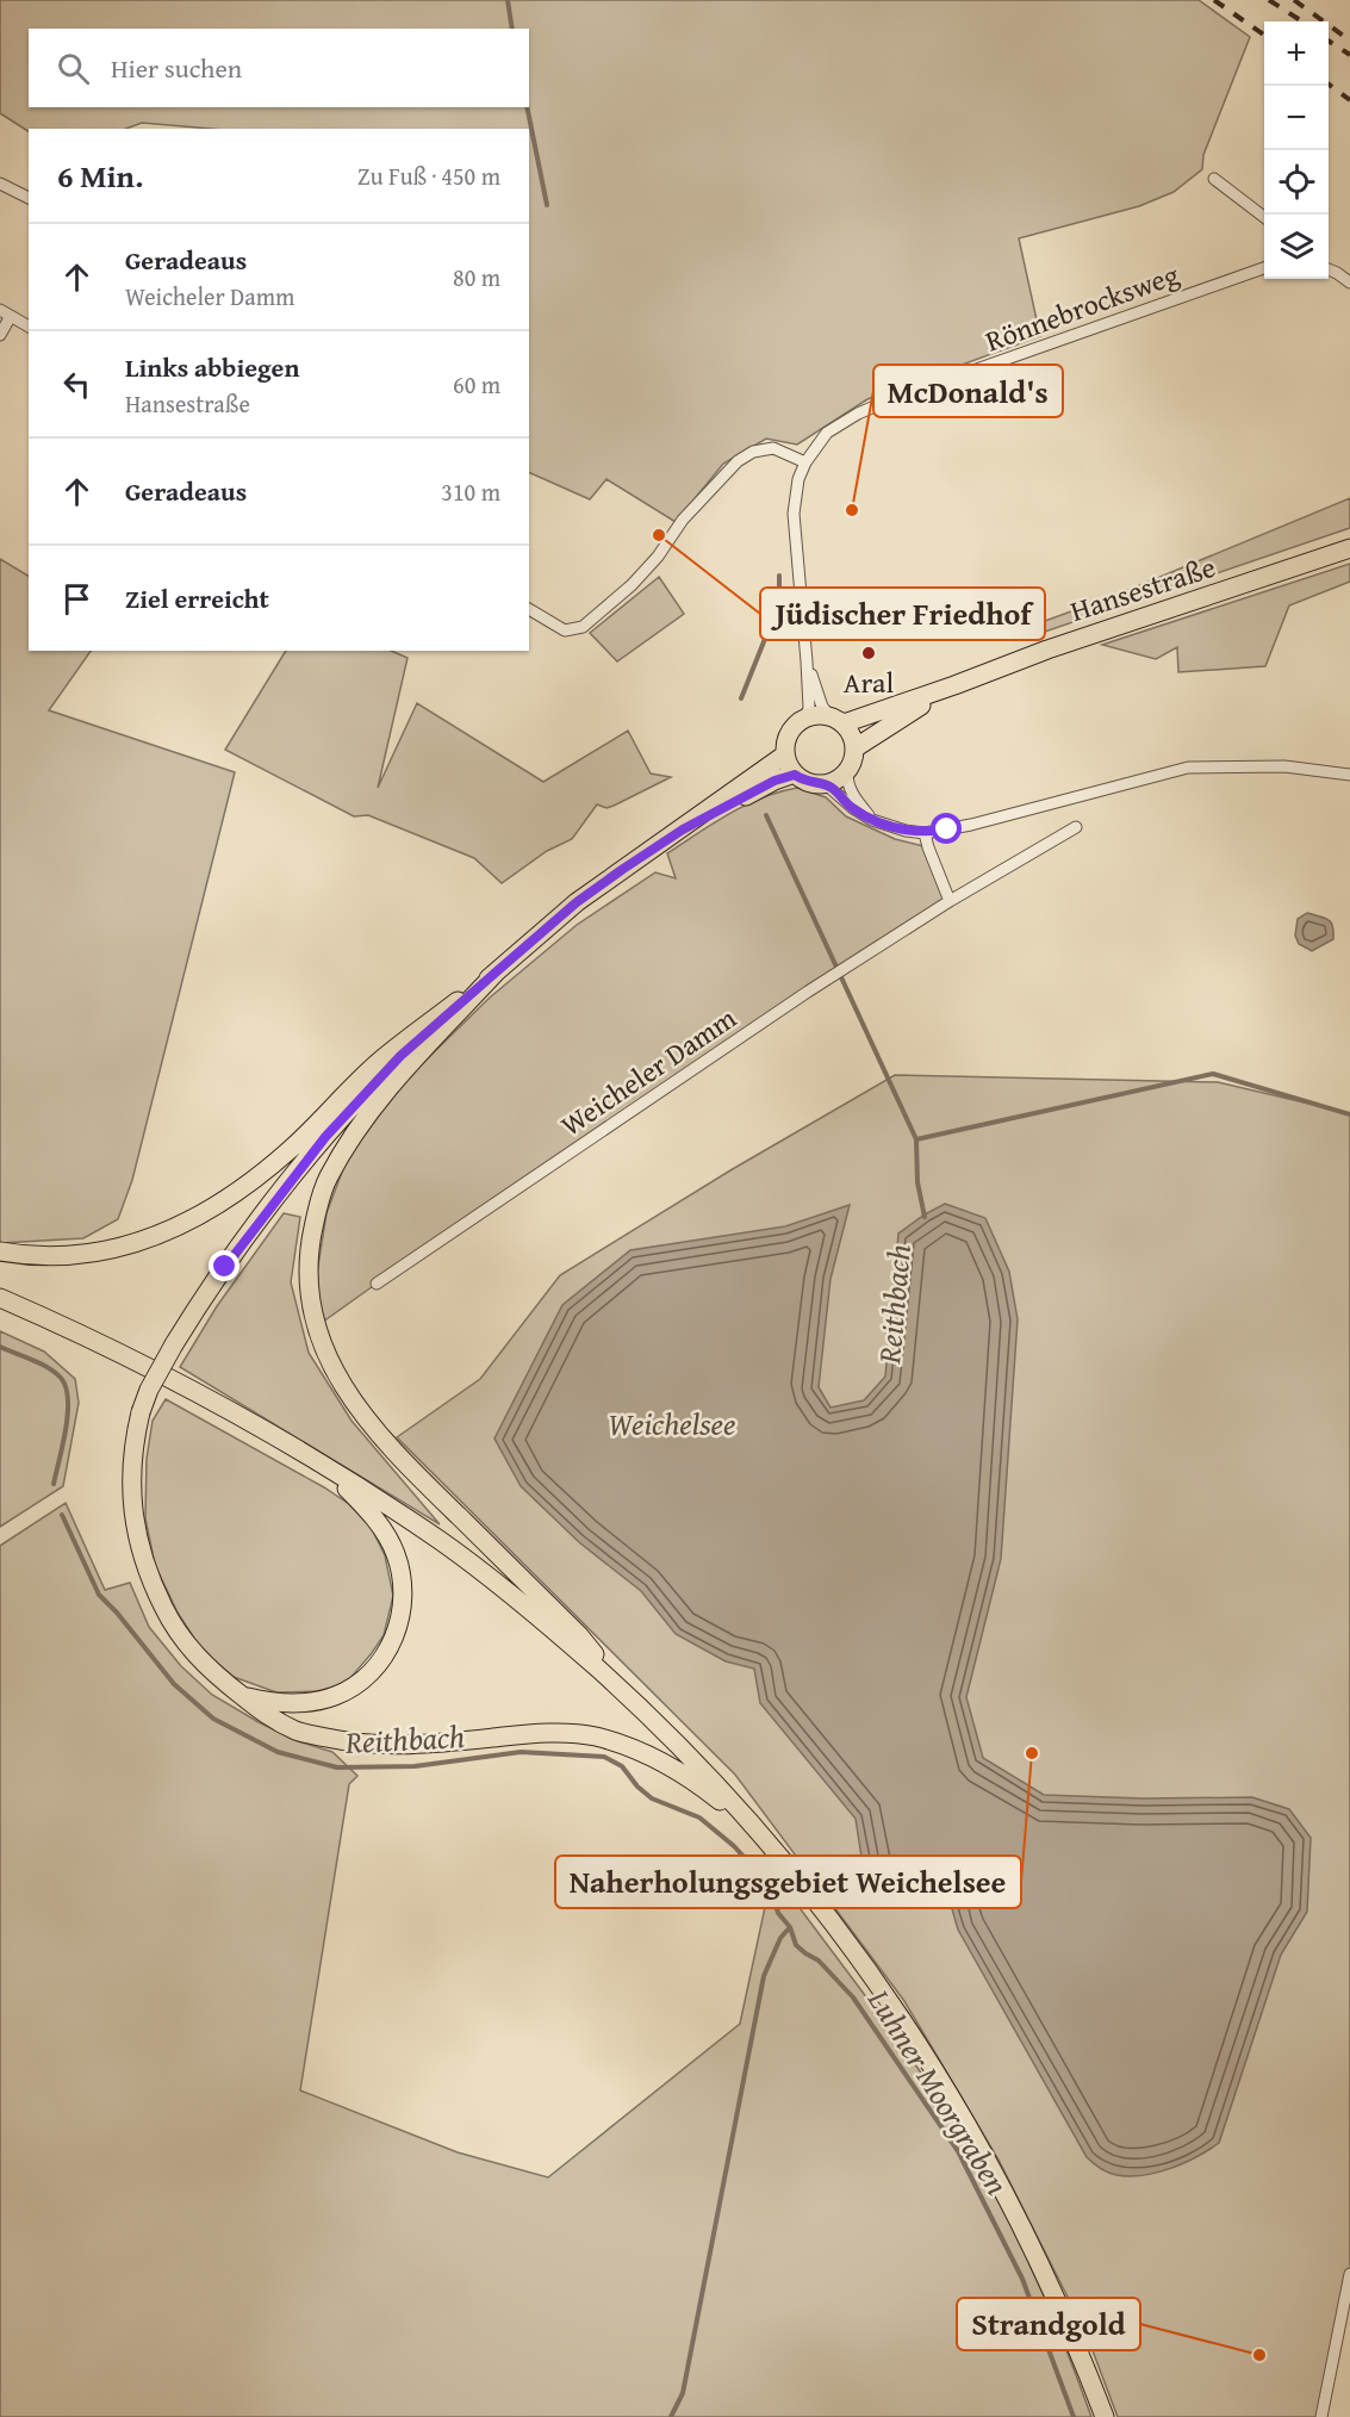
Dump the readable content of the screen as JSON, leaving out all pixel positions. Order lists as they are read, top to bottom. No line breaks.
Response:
{"streets":{"main road":["Hansestraße"],"street":["Rönnebrocksweg","Weicheler Damm"]},"crossings":[["Rönnebrocksweg","Hansestraße"]],"water":["Reithbach","Weichelsee","Luhner Moorgraben"],"places":["McDonald's","Jüdischer Friedhof","Aral","Naherholungsgebiet Weichelsee","Strandgold"],"page":{"map_buttons":["+","−"],"search":"Hier suchen","heading":["6 Min.","Zu Fuß · 450 m"],"list":[["Geradeaus","Weicheler Damm","80 m"],["Links abbiegen","Hansestraße","60 m"],["Geradeaus","310 m"],"Ziel erreicht"]}}
